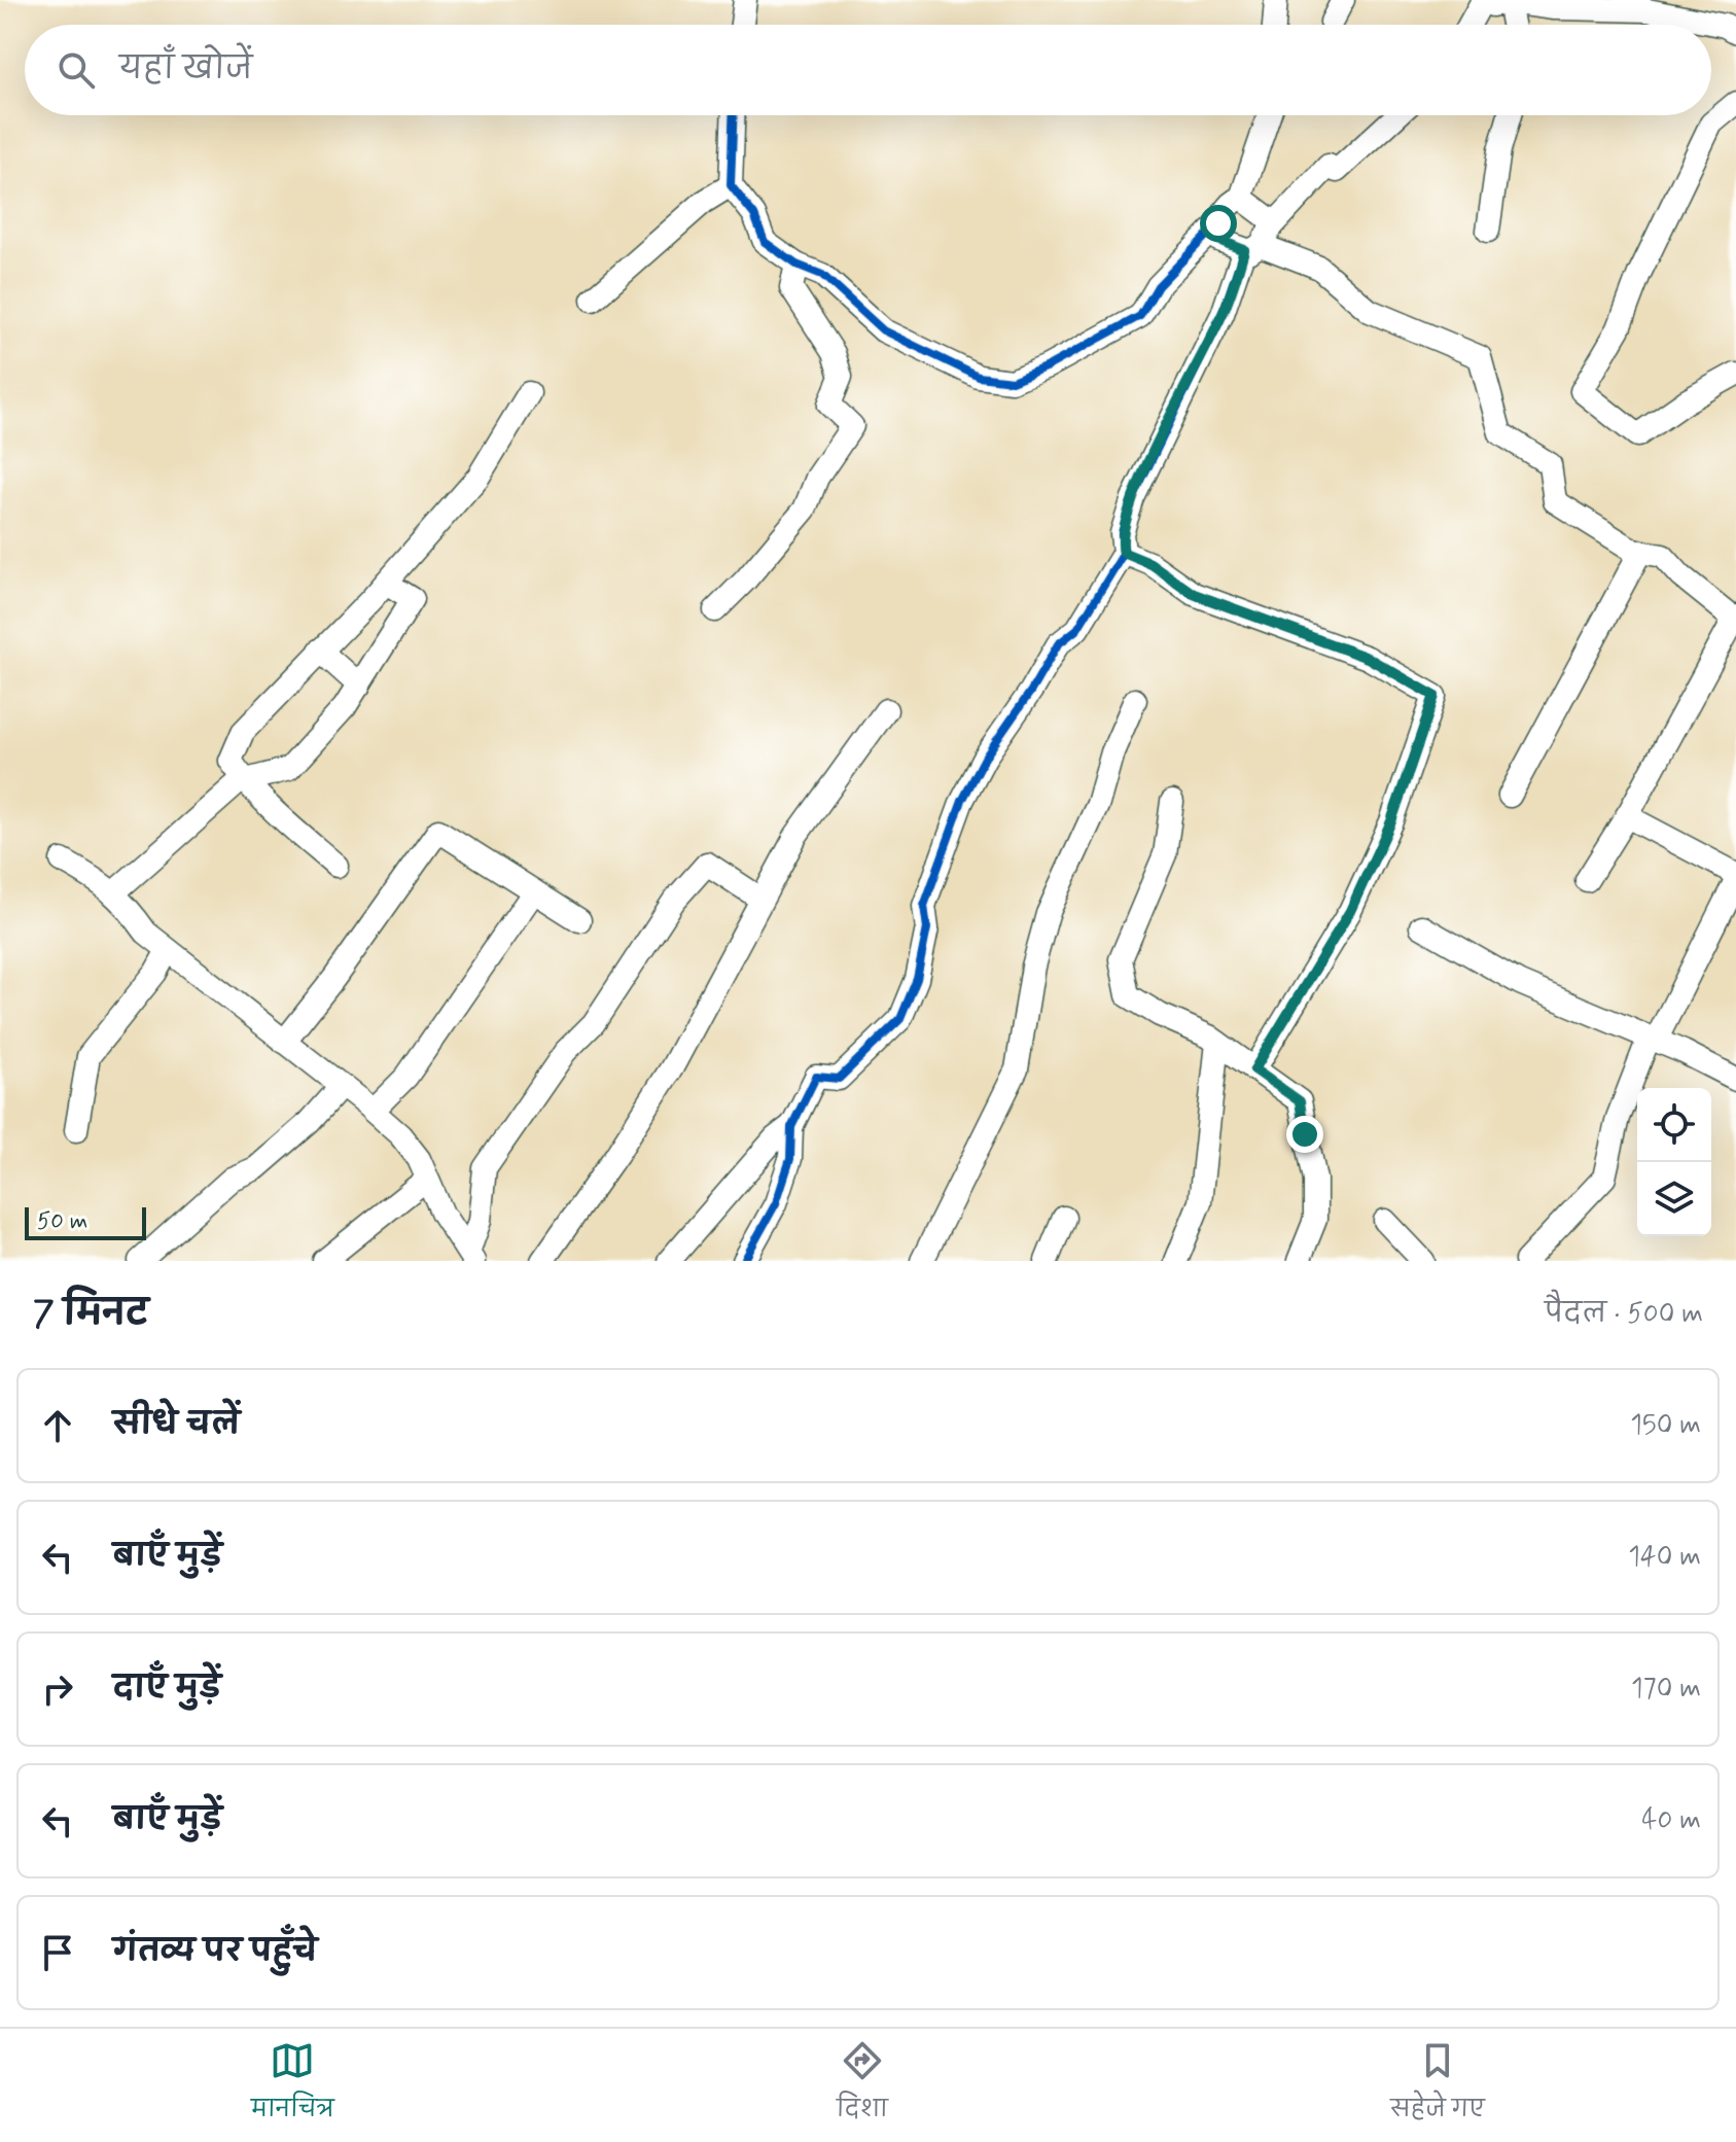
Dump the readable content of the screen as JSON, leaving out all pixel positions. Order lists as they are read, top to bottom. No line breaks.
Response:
{"scale_bar":"50 m","page":{"search":"यहाँ खोजें","scale":"50 m","heading":["7 मिनट","पैदल · 500 m"],"list":[["सीधे चलें","150 m"],["बाएँ मुड़ें","140 m"],["दाएँ मुड़ें","170 m"],["बाएँ मुड़ें","40 m"],"गंतव्य पर पहुँचे"],"nav":["मानचित्र","दिशा","सहेजे गए"]}}
